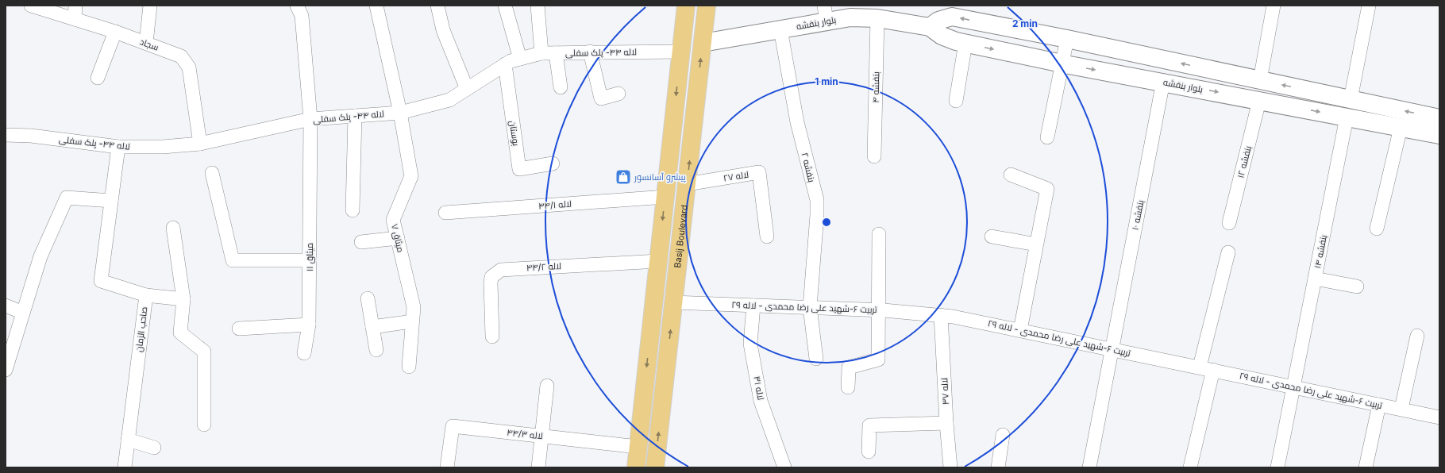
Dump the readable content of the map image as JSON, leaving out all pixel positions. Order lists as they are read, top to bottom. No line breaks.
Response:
{"streets":{"main road":["بلوار بنفشه","Basij Boulevard"],"street":["سجاد","لاله ۴۴- پلک سفلی","بنفشه ۴","بوستان","بنفشه ۱۲","بنفشه ۲","لاله ۲۷","لاله ۴۴/۱","بنفشه ۱۰","میثاق ۷","بنفشه ۱۴","میثاق ۱۱","لاله ۴۴/۲","تربیت ۶-شهید علی رضا محمدی - لاله ۲۹","صاحب الزمان","لاله ۳۱","لاله ۳۷","لاله ۴۴/۳"]},"crossings":[["بلوار بنفشه","بنفشه ۴"],["بلوار بنفشه","بنفشه ۱۲"],["بلوار بنفشه","بنفشه ۲"],["بلوار بنفشه","بنفشه ۱۰"],["بلوار بنفشه","Basij Boulevard"],["بلوار بنفشه","بنفشه ۱۴"],["سجاد","لاله ۴۴- پلک سفلی"],["لاله ۴۴- پلک سفلی","بوستان"],["لاله ۴۴- پلک سفلی","میثاق ۷"],["لاله ۴۴- پلک سفلی","میثاق ۱۱"],["لاله ۴۴- پلک سفلی","صاحب الزمان"],["بنفشه ۲","تربیت ۶-شهید علی رضا محمدی - لاله ۲۹"],["لاله ۲۷","Basij Boulevard"],["بنفشه ۱۰","تربیت ۶-شهید علی رضا محمدی - لاله ۲۹"],["Basij Boulevard","تربیت ۶-شهید علی رضا محمدی - لاله ۲۹"],["بنفشه ۱۴","تربیت ۶-شهید علی رضا محمدی - لاله ۲۹"],["تربیت ۶-شهید علی رضا محمدی - لاله ۲۹","لاله ۳۱"],["تربیت ۶-شهید علی رضا محمدی - لاله ۲۹","لاله ۳۷"]],"places":{"shop":["پیشرو آسانسور"]},"rings":["2 min","1 min"]}
